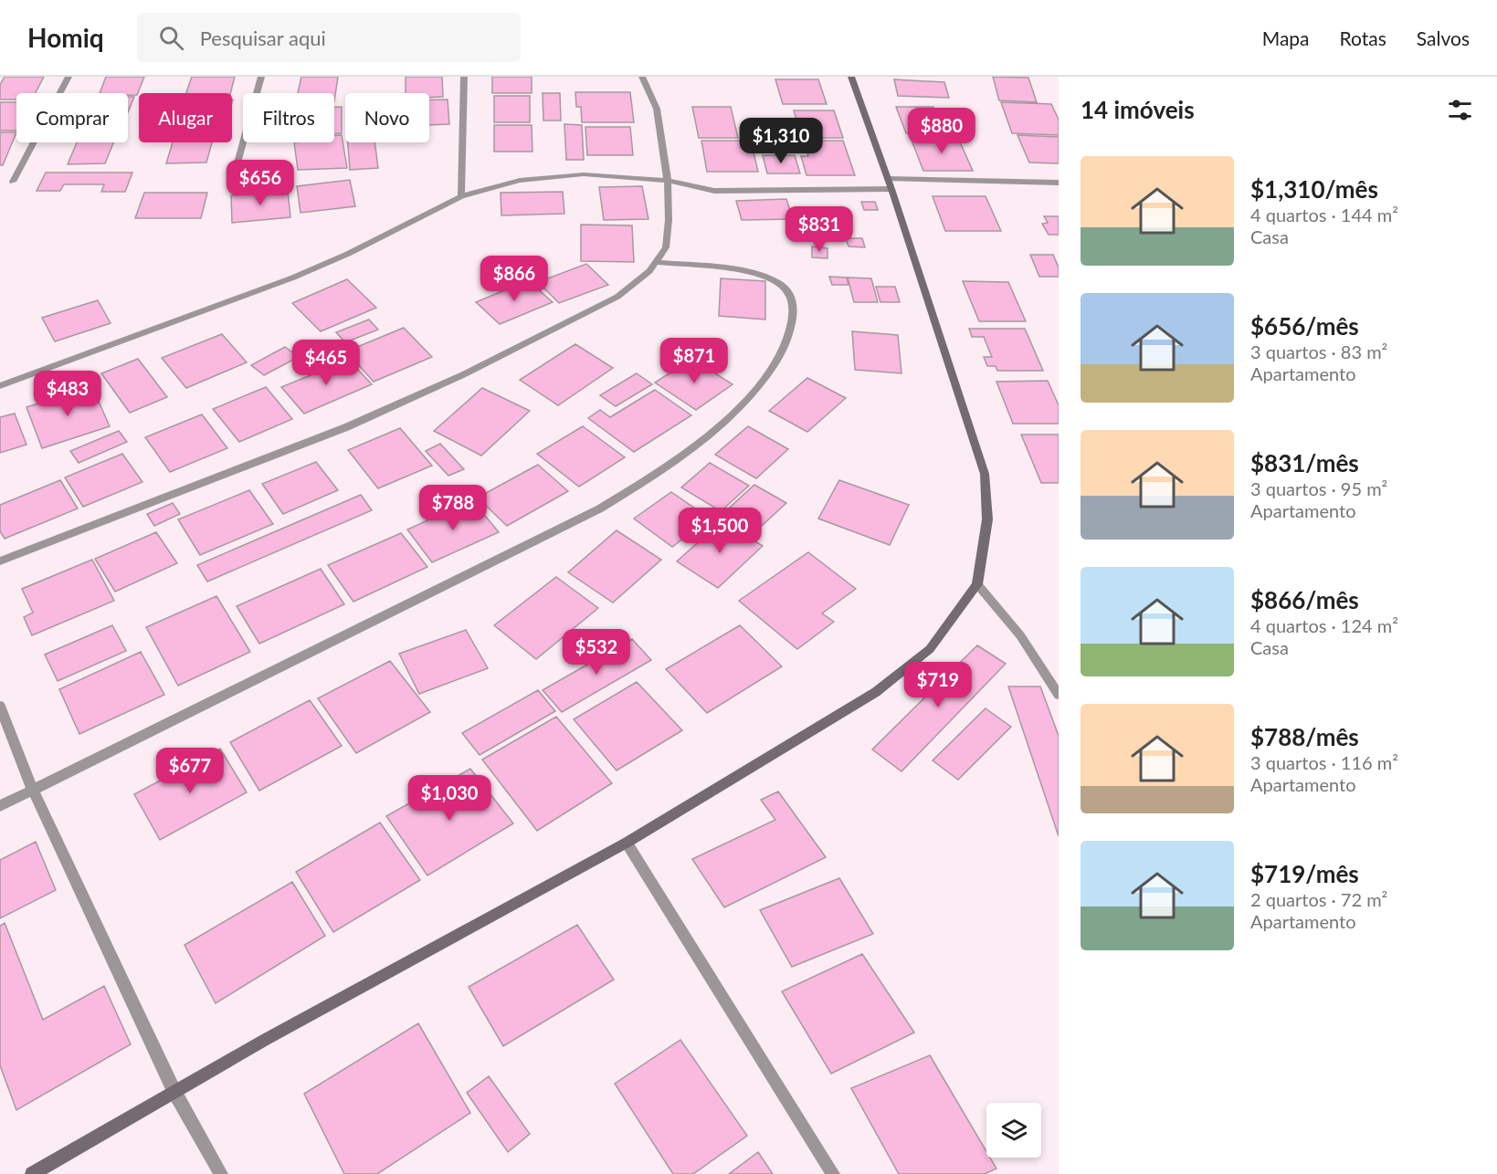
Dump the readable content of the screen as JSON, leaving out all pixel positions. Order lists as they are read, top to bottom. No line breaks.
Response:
{"page":{"header":"Homiq","search":"Pesquisar aqui","nav":["Mapa","Rotas","Salvos"],"heading":"14 imóveis","chip":["Comprar","Alugar","Filtros","Novo"],"price":["$880","$1,310","$656","$831","$866","$871","$465","$483","$788","$1,500","$532","$719","$677","$1,030"],"list":[{"name":"$1,310/mês","note":"4 quartos · 144 m² · Casa"},{"name":"$656/mês","note":"3 quartos · 83 m² · Apartamento"},{"name":"$831/mês","note":"3 quartos · 95 m² · Apartamento"},{"name":"$866/mês","note":"4 quartos · 124 m² · Casa"},{"name":"$788/mês","note":"3 quartos · 116 m² · Apartamento"},{"name":"$719/mês","note":"2 quartos · 72 m² · Apartamento"}]}}
